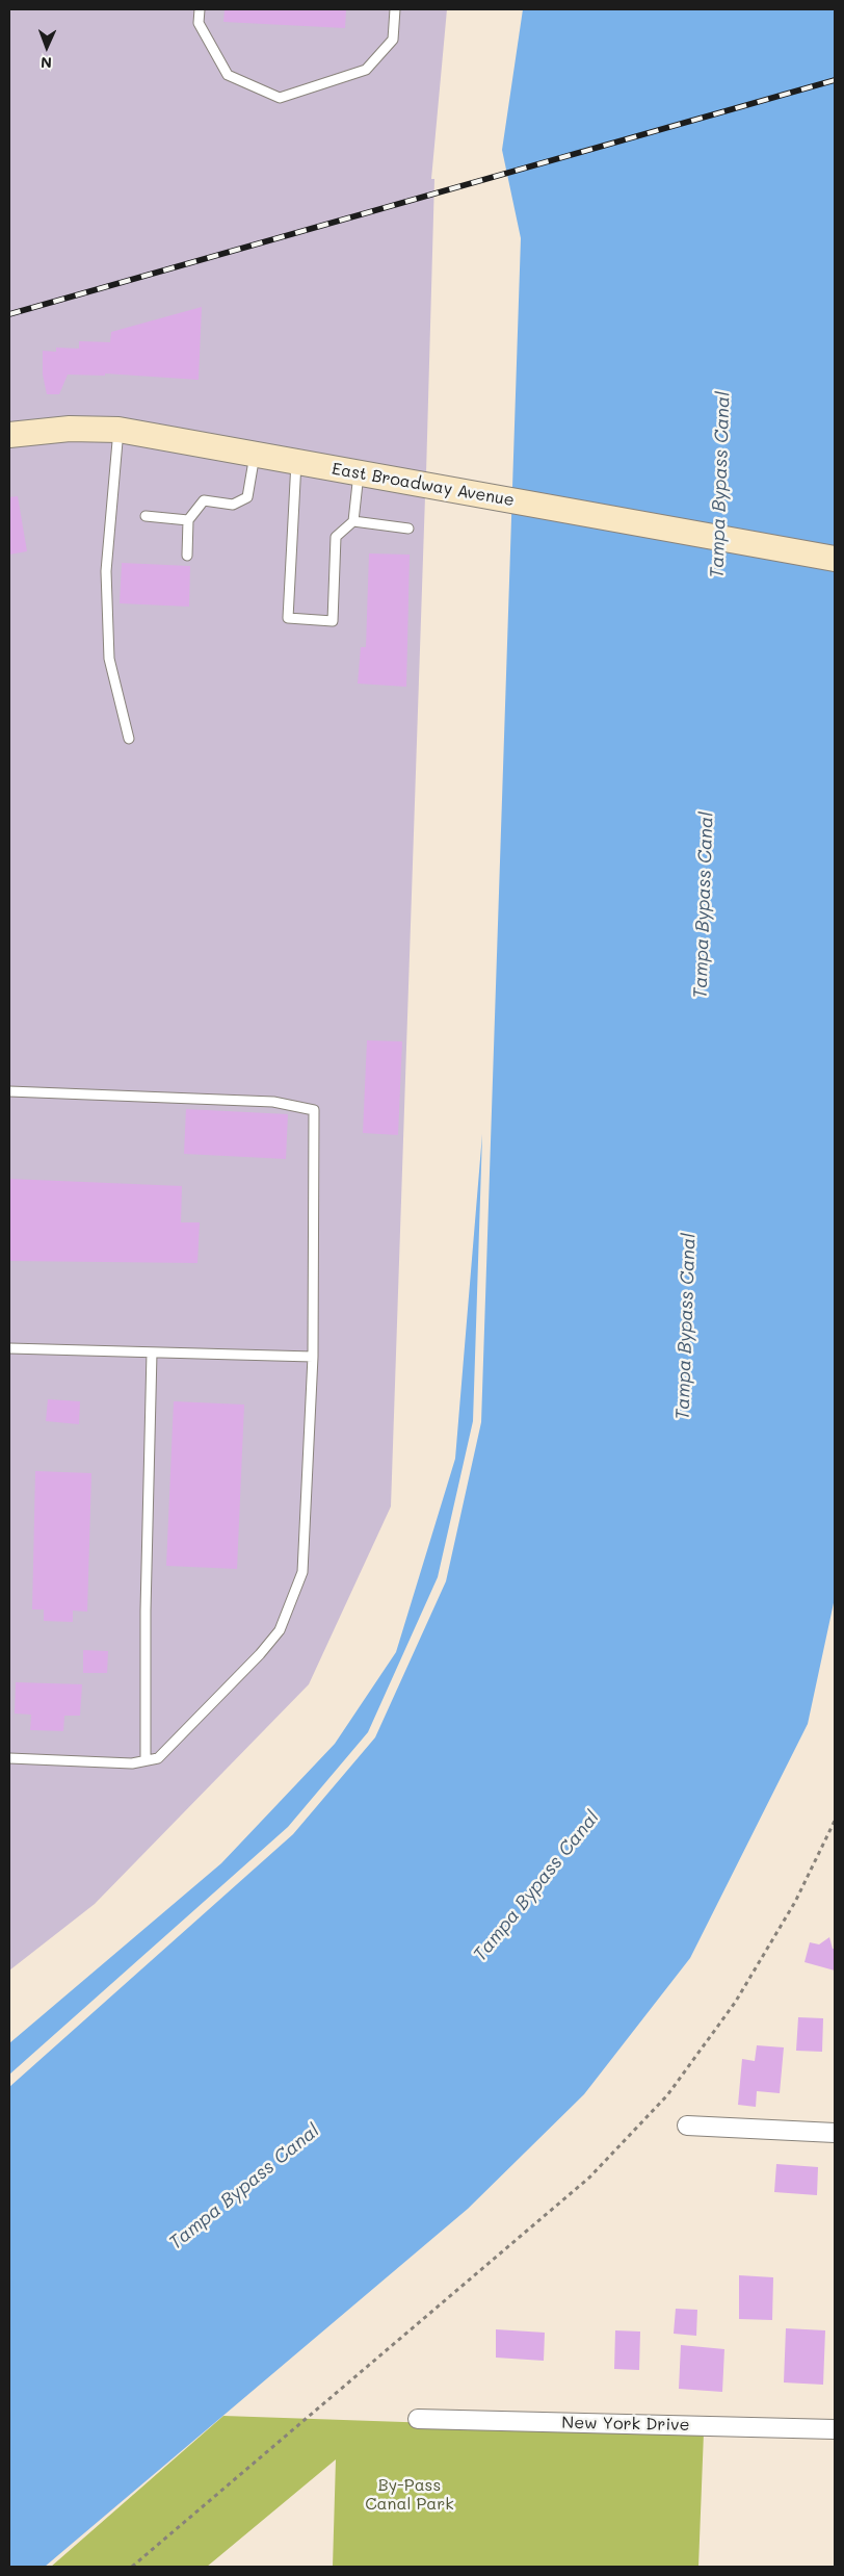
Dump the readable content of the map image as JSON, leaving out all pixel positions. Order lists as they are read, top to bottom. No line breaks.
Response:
{"streets":{"main road":["East Broadway Avenue"],"street":["New York Drive"]},"water":["Tampa Bypass Canal"],"parks":["By-Pass Canal Park"],"north":"bottom"}
